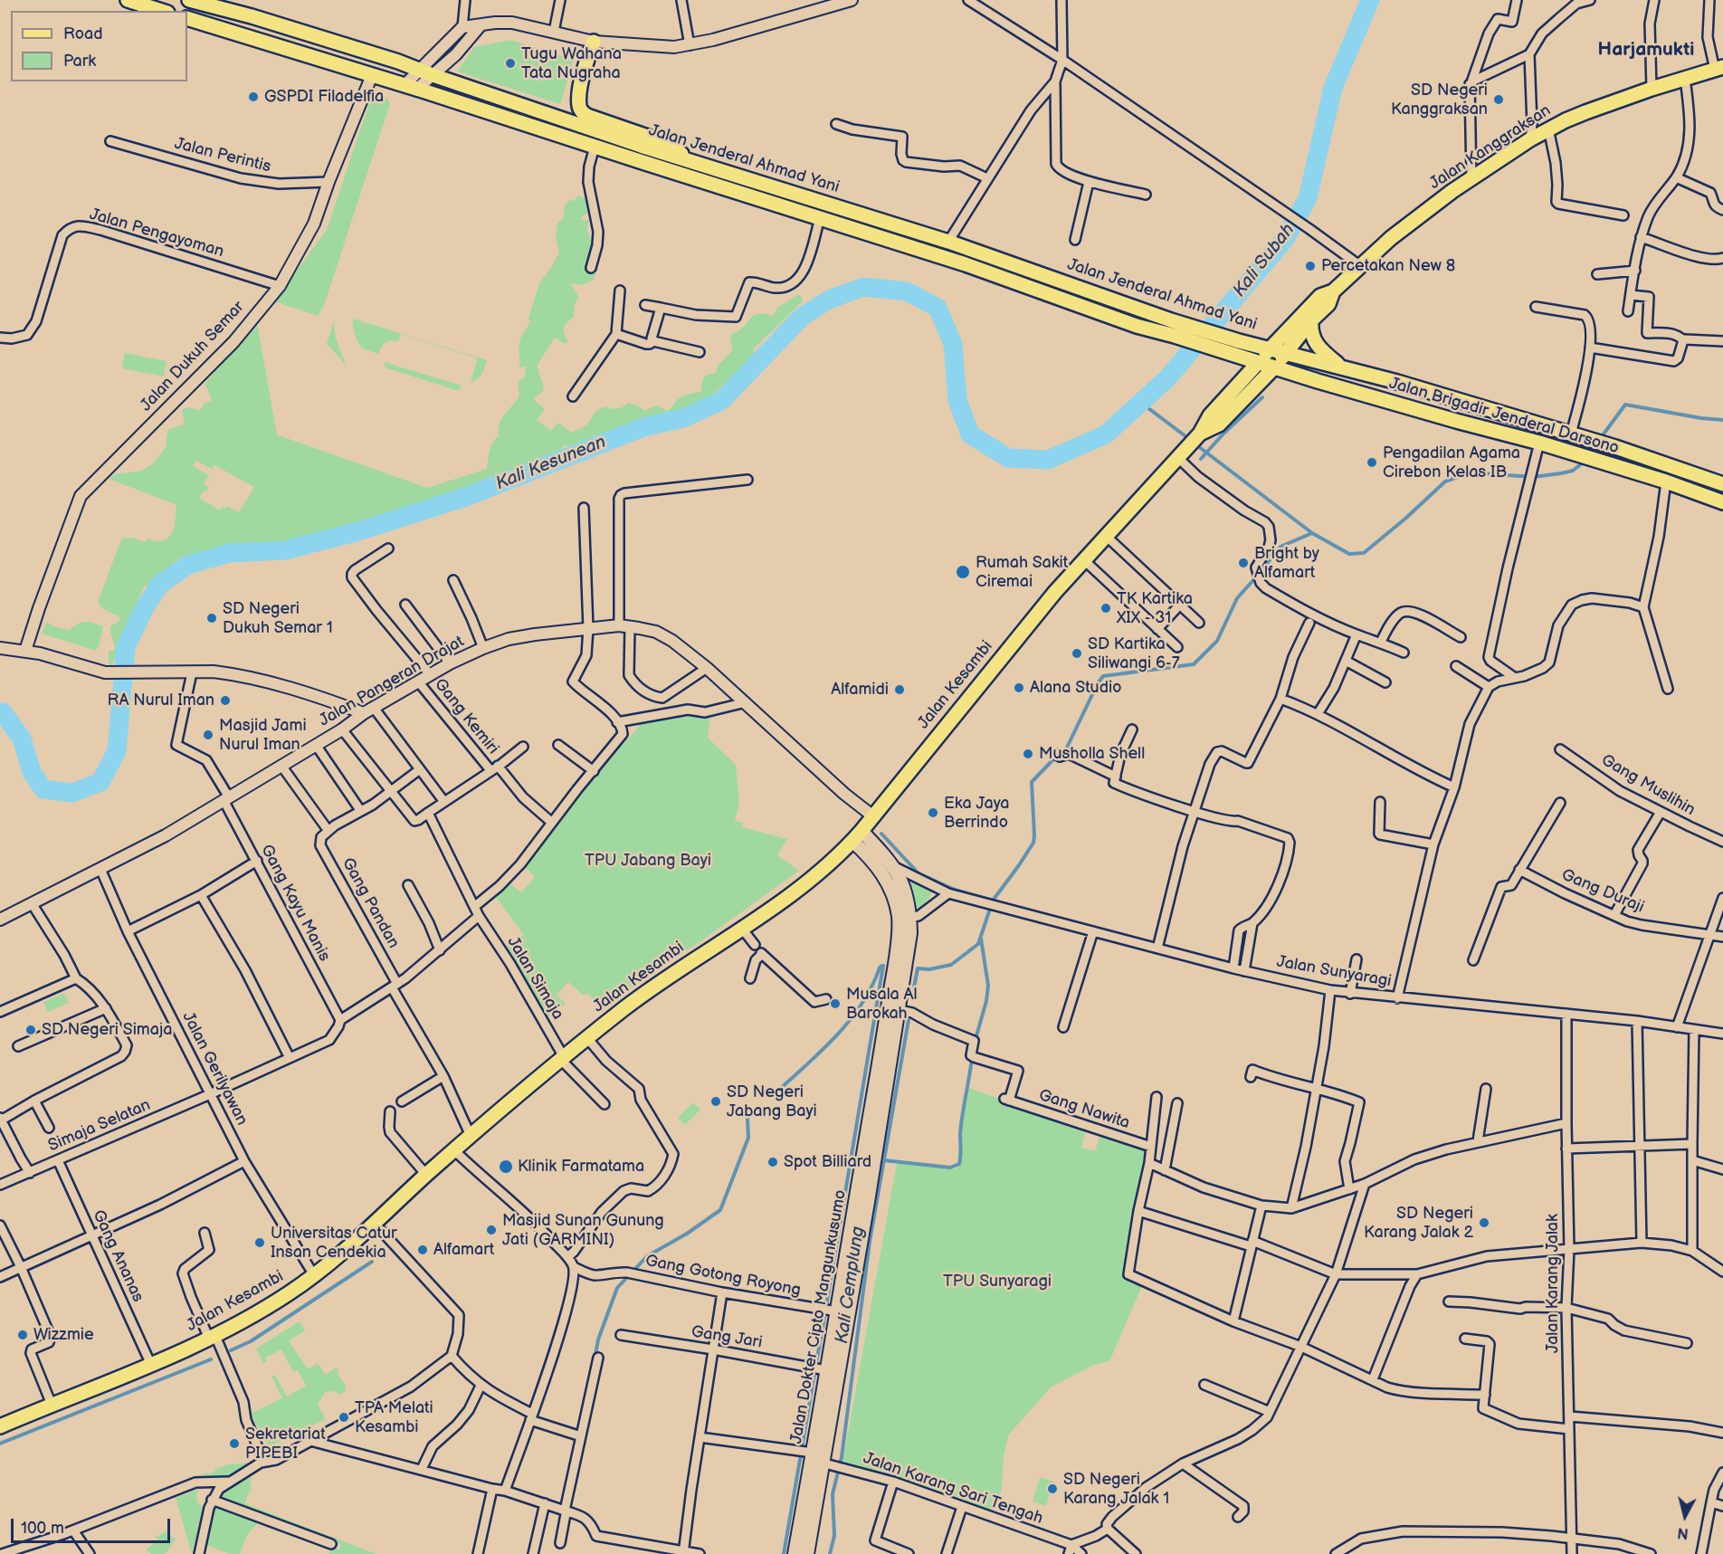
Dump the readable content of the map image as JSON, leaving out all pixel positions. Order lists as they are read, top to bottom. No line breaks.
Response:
{"streets":{"main road":["Jalan Kanggraksan","Jalan Jenderal Ahmad Yani","Jalan Brigadir Jenderal Darsono","Jalan Kesambi","Jalan Dokter Cipto Mangunkusumo"],"street":["Jalan Perintis","Jalan Pengayoman","Jalan Dukuh Semar","Jalan Pangeran Drajat","Gang Kemiri","Gang Muslihin","Gang Duraji","Gang Kayu Manis","Gang Pandan","Jalan Sunyaragi","Jalan Simaja","Jalan Gerilyawan","Gang Nawita","Simaja Selatan","Gang Ananas","Gang Gotong Royong","Jalan Karang Jalak","Gang Jari","Jalan Karang Sari Tengah"]},"crossings":[["Jalan Kanggraksan","Jalan Jenderal Ahmad Yani"],["Jalan Kanggraksan","Jalan Brigadir Jenderal Darsono"],["Jalan Kanggraksan","Jalan Kesambi"],["Jalan Perintis","Jalan Dukuh Semar"],["Jalan Jenderal Ahmad Yani","Jalan Dukuh Semar"],["Jalan Jenderal Ahmad Yani","Jalan Brigadir Jenderal Darsono"],["Jalan Jenderal Ahmad Yani","Jalan Kesambi"],["Jalan Pengayoman","Jalan Dukuh Semar"],["Jalan Brigadir Jenderal Darsono","Jalan Kesambi"],["Jalan Pangeran Drajat","Jalan Kesambi"],["Jalan Pangeran Drajat","Gang Kemiri"],["Jalan Pangeran Drajat","Gang Kayu Manis"],["Jalan Pangeran Drajat","Gang Pandan"],["Jalan Pangeran Drajat","Jalan Gerilyawan"],["Jalan Kesambi","Gang Pandan"],["Jalan Kesambi","Jalan Simaja"],["Jalan Kesambi","Jalan Gerilyawan"],["Jalan Kesambi","Gang Ananas"],["Jalan Kesambi","Jalan Dokter Cipto Mangunkusumo"],["Gang Kayu Manis","Simaja Selatan"],["Jalan Sunyaragi","Jalan Karang Jalak"],["Jalan Sunyaragi","Jalan Dokter Cipto Mangunkusumo"],["Jalan Gerilyawan","Simaja Selatan"],["Gang Nawita","Jalan Dokter Cipto Mangunkusumo"],["Simaja Selatan","Gang Ananas"],["Gang Gotong Royong","Jalan Dokter Cipto Mangunkusumo"],["Jalan Dokter Cipto Mangunkusumo","Gang Jari"],["Jalan Dokter Cipto Mangunkusumo","Jalan Karang Sari Tengah"]],"districts":["Harjamukti"],"water":["Kali Subah","Kali Kesunean","Kali Cemplung"],"parks":["TPU Jabang Bayi","TPU Sunyaragi"],"places":["Tugu Wahana Tata Nugraha","GSPDI Filadelfia","SD Negeri Kanggraksan","Percetakan New 8","Pengadilan Agama Cirebon Kelas IB","Bright by Alfamart","Rumah Sakit Ciremai","TK Kartika XIX - 31","SD Negeri Dukuh Semar 1","SD Kartika Siliwangi 6-7","Alana Studio","Alfamidi","RA Nurul Iman","Masjid Jami Nurul Iman","Musholla Shell","Eka Jaya Berrindo","Musala Al Barokah","SD Negeri Simaja","SD Negeri Jabang Bayi","Spot Billiard","Klinik Farmatama","SD Negeri Karang Jalak 2","Masjid Sunan Gunung Jati (GARMINI)","Universitas Catur Insan Cendekia","Alfamart","Wizzmie","TPA Melati Kesambi","Sekretariat PIPEBI","SD Negeri Karang Jalak 1"],"legend":["Road","Park"],"scale_bar":"100 m","north":"bottom"}
